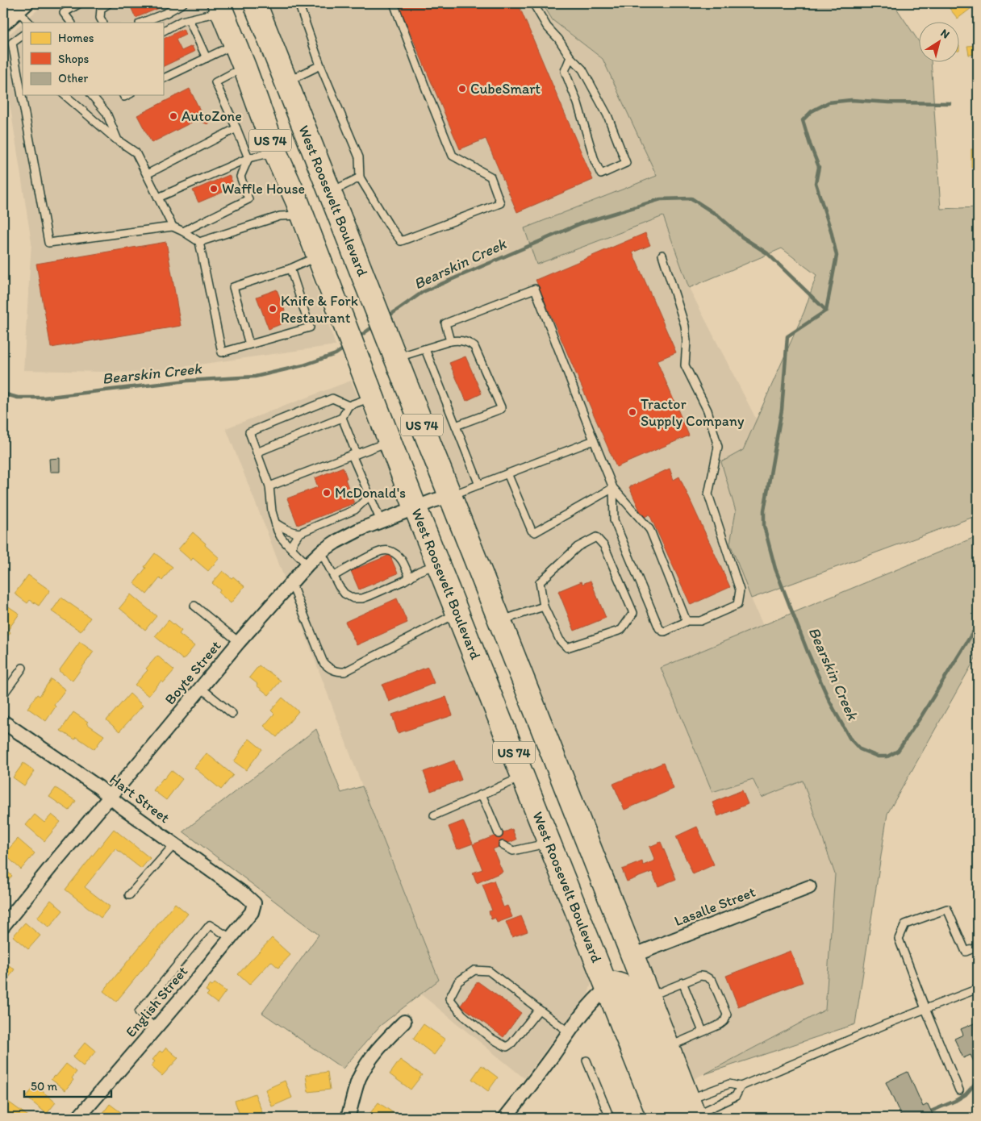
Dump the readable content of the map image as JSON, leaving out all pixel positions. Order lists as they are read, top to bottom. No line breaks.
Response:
{"streets":{"highway":["US 74","West Roosevelt Boulevard"],"street":["Boyte Street","Hart Street","Lasalle Street","English Street"]},"crossings":[["West Roosevelt Boulevard","Boyte Street"],["West Roosevelt Boulevard","Lasalle Street"],["Boyte Street","Hart Street"],["Hart Street","English Street"]],"water":["Bearskin Creek"],"places":["CubeSmart","AutoZone","Waffle House","Knife & Fork Restaurant","Tractor Supply Company","McDonald's"],"legend":["Homes","Shops","Other"],"scale_bar":"50 m","north":"top right"}
